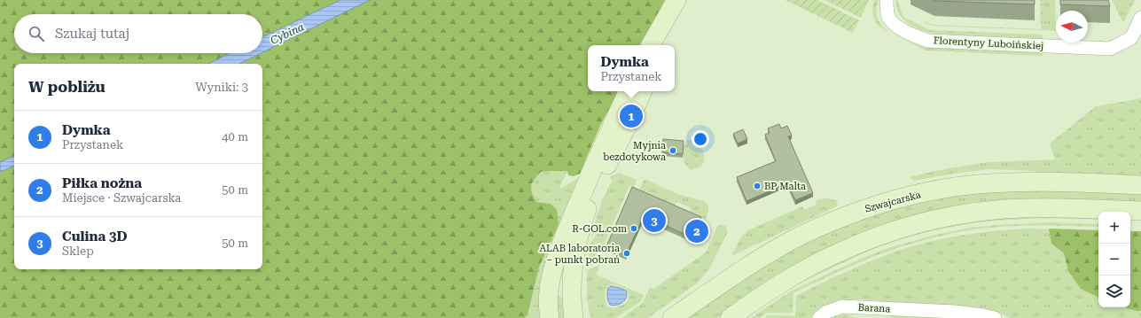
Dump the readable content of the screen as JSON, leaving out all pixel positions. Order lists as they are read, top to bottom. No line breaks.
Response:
{"streets":{"street":["Florentyny Luboińskiej","Szwajcarska","Barana"]},"water":["Cybina"],"places":["Myjnia bezdotykowa","BP Malta","R-GOL.com","ALAB laboratoria – punkt pobrań"],"north":"left","page":{"search":"Szukaj tutaj","popup":["Dymka","Przystanek"],"heading":["W pobliżu","Wyniki: 3"],"pins":["1","3","2"],"list":[{"mark":"1","name":"Dymka","note":"Przystanek","value":"40 m"},{"mark":"2","name":"Piłka nożna","note":"Miejsce · Szwajcarska","value":"50 m"},{"mark":"3","name":"Culina 3D","note":"Sklep","value":"50 m"}],"map_buttons":["+","−"]}}
